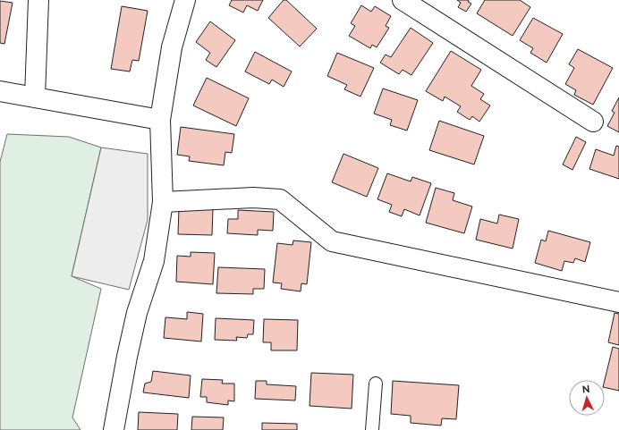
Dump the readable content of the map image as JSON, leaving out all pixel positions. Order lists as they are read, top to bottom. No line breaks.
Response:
{"north":"top"}
